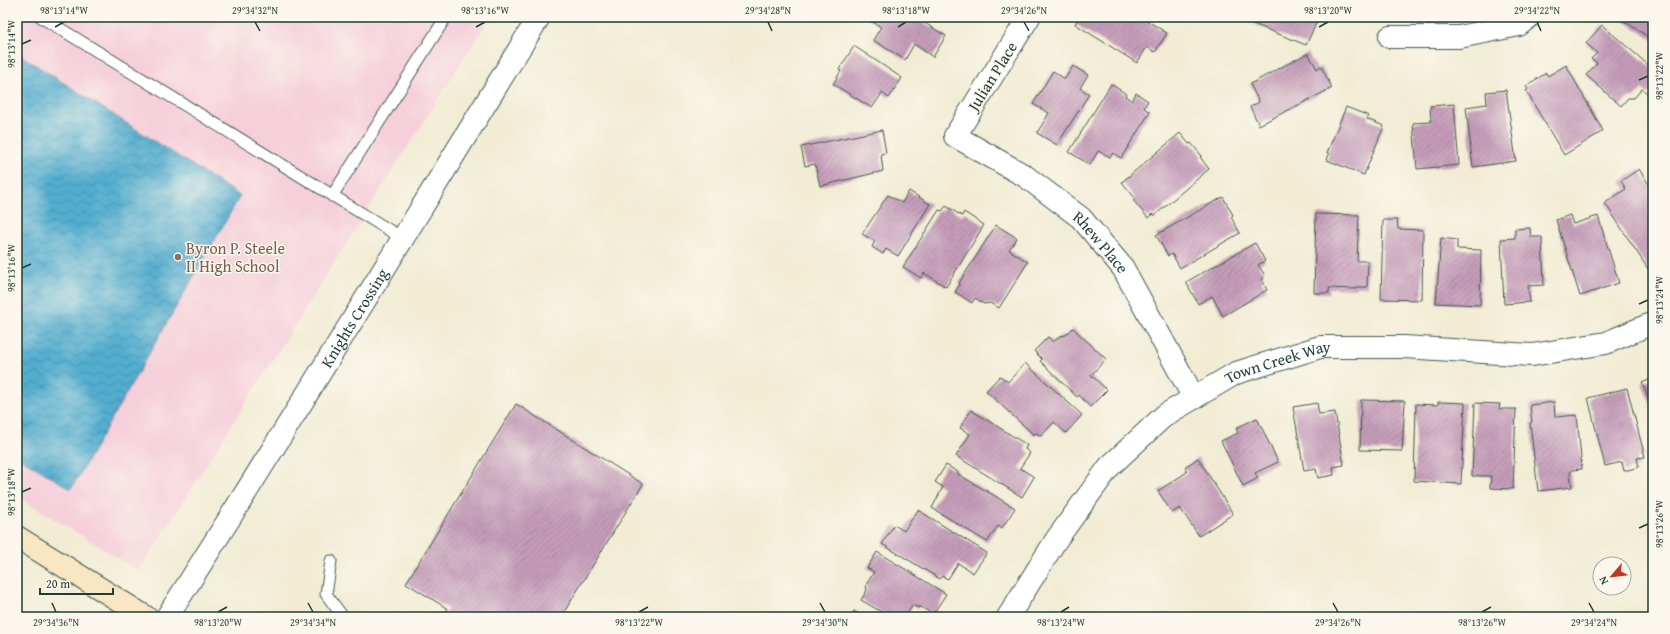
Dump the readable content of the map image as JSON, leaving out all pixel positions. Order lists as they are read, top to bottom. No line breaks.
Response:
{"streets":{"street":["Julian Place","Rhew Place","Knights Crossing","Town Creek Way"]},"crossings":[["Julian Place","Rhew Place"],["Rhew Place","Town Creek Way"]],"places":["Byron P. Steele II High School"],"scale_bar":"20 m","north":"bottom left","coordinates":["98°13'14\"W","29°34'32\"N","98°13'16\"W","29°34'28\"N","98°13'18\"W","29°34'26\"N","98°13'20\"W","29°34'22\"N","98°13'22\"W","98°13'24\"W","98°13'26\"W","29°34'36\"N","29°34'34\"N","29°34'30\"N","29°34'24\"N"]}
